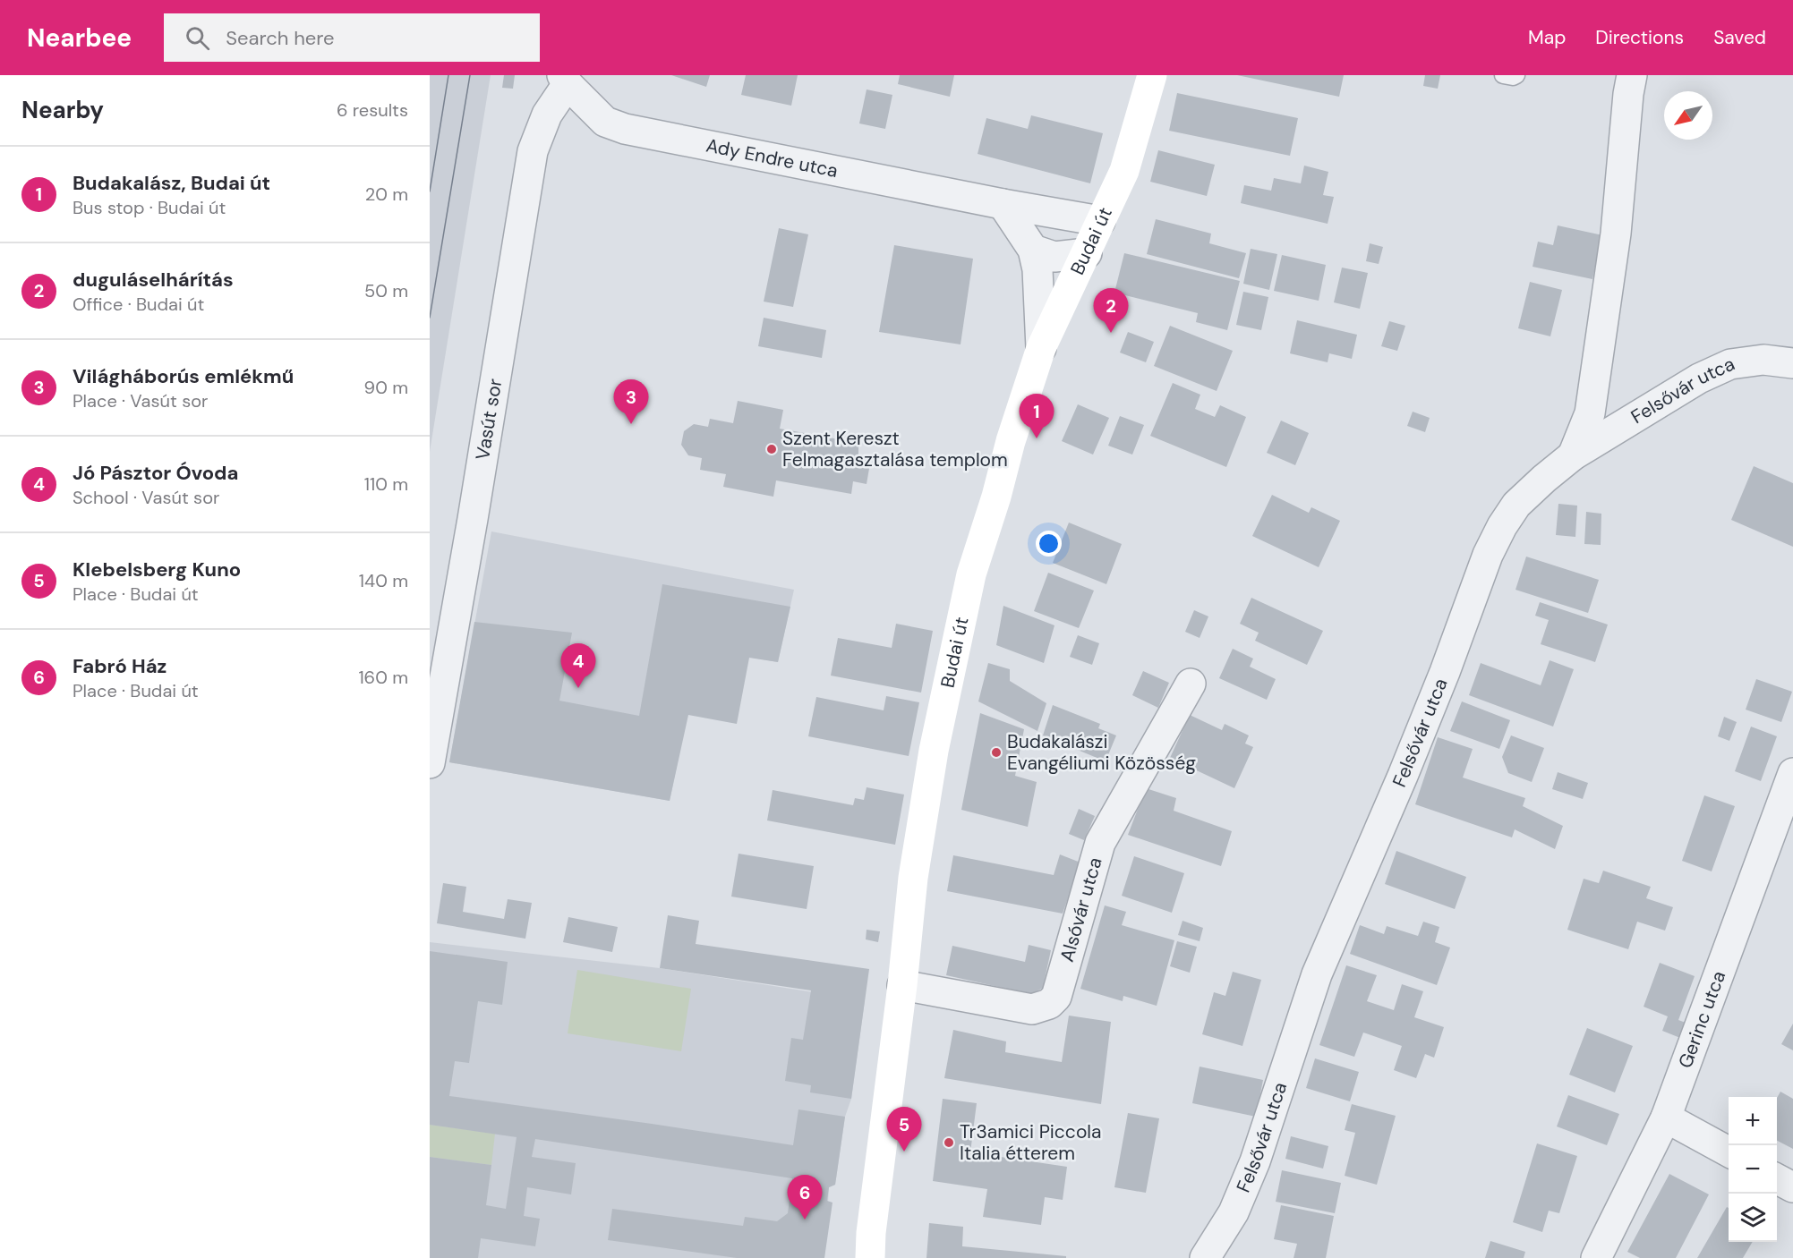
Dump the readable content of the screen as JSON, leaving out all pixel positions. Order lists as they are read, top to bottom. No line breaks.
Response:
{"streets":{"main road":["Budai út"],"street":["Ady Endre utca","Felsővár utca","Vasút sor","Alsóvár utca","Gerinc utca"]},"crossings":[["Ady Endre utca","Budai út"],["Ady Endre utca","Vasút sor"],["Budai út","Alsóvár utca"]],"places":["Szent Kereszt Felmagasztalása templom","Budakalászi Evangéliumi Közösség","Tr3amici Piccola Italia étterem"],"north":"bottom left","page":{"header":"Nearbee","search":"Search here","nav":["Map","Directions","Saved"],"heading":["Nearby","6 results"],"list":[{"mark":"1","name":"Budakalász, Budai út","note":"Bus stop · Budai út","value":"20 m"},{"mark":"2","name":"duguláselhárítás","note":"Office · Budai út","value":"50 m"},{"mark":"3","name":"Világháborús emlékmű","note":"Place · Vasút sor","value":"90 m"},{"mark":"4","name":"Jó Pásztor Óvoda","note":"School · Vasút sor","value":"110 m"},{"mark":"5","name":"Klebelsberg Kuno","note":"Place · Budai út","value":"140 m"},{"mark":"6","name":"Fabró Ház","note":"Place · Budai út","value":"160 m"}],"pins":["2","3","1","4","5","6"],"map_buttons":["+","−"]}}
